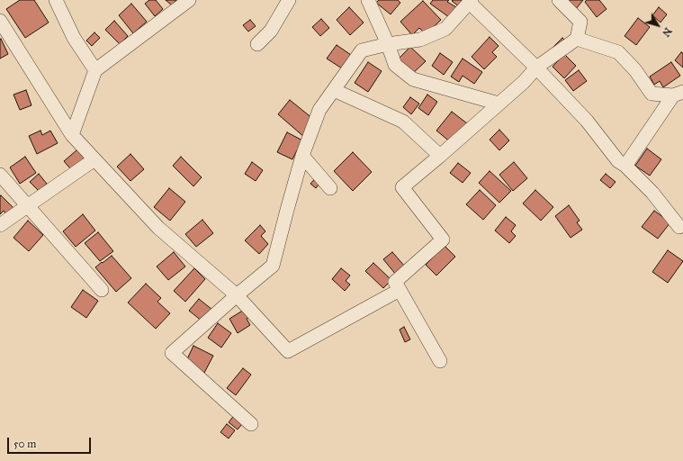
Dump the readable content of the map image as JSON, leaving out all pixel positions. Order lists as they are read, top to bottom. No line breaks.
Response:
{"scale_bar":"50 m","north":"bottom right"}
